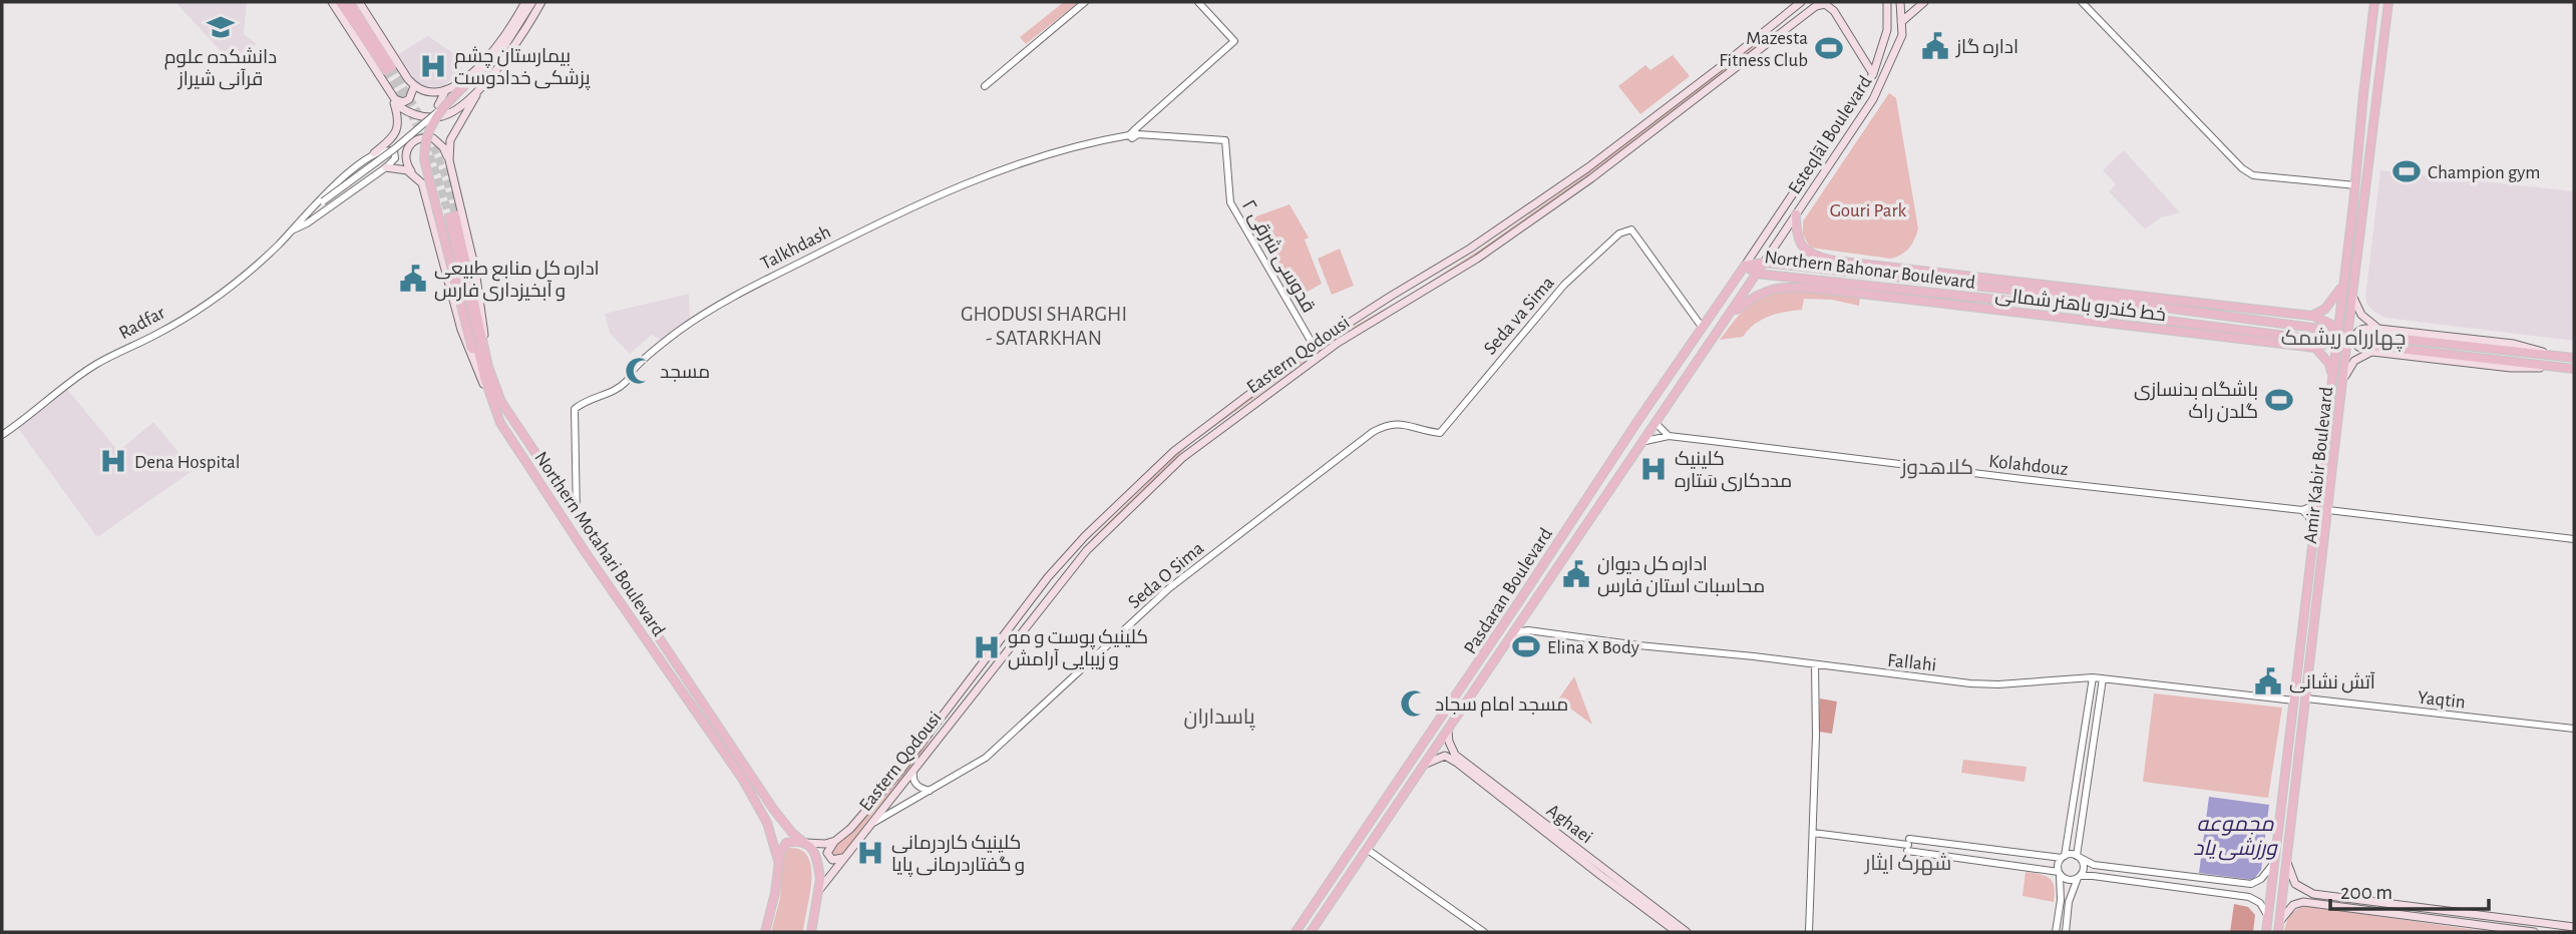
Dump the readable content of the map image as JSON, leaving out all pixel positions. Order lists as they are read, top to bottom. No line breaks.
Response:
{"streets":{"main road":["Esteqlāl Boulevard","Northern Bahonar Boulevard","خط کندرو باهنر شمالی","Eastern Qodousi","Amir Kabir Boulevard","Northern Motahari Boulevard","Pasdaran Boulevard","Aghaei"],"street":["Talkhdash","قدوسی شرقی ۲","Radfar","Kolahdouz","Seda O Sima","Fallahi","Yaqtin"]},"crossings":[["Esteqlāl Boulevard","Northern Bahonar Boulevard"],["Esteqlāl Boulevard","خط کندرو باهنر شمالی"],["Esteqlāl Boulevard","Eastern Qodousi"],["Esteqlāl Boulevard","Pasdaran Boulevard"],["Talkhdash","قدوسی شرقی ۲"],["قدوسی شرقی ۲","Eastern Qodousi"],["Northern Bahonar Boulevard","خط کندرو باهنر شمالی"],["Northern Bahonar Boulevard","Pasdaran Boulevard"],["خط کندرو باهنر شمالی","Pasdaran Boulevard"],["Kolahdouz","Amir Kabir Boulevard"],["Kolahdouz","Pasdaran Boulevard"],["Amir Kabir Boulevard","Fallahi"],["Amir Kabir Boulevard","Yaqtin"],["Seda O Sima","Pasdaran Boulevard"],["Pasdaran Boulevard","Fallahi"]],"districts":["GHODUSI SHARGHI - SATARKHAN","چهارراه ریشمک","کلاهدوز","پاسداران","شهرک ایثار"],"water":["مجموعه ورزشی یاد"],"parks":["Gouri Park"],"places":{"school or university":["دانشکده علوم قرآنی شیراز"],"public building":["اداره گاز","اداره کل منابع طبیعى و آبخیزدارى فارس","اداره کل دیوان محاسبات استان فارس","آتش نشانی"],"sports":["Mazesta Fitness Club","Champion gym","باشگاه بدنسازی گلدن راک","Elina X Body"],"hospital":["بیمارستان چشم پزشکی خدادوست","Dena Hospital","کلینیک مددکاری سَتاره","کلینیک پوست و مو و زیبایی آرامش","کلینیک کاردرمانی و گفتاردرمانی پایا"],"mosque":["مسجد","مسجد امام سجاد"]},"scale_bar":"200 m"}
